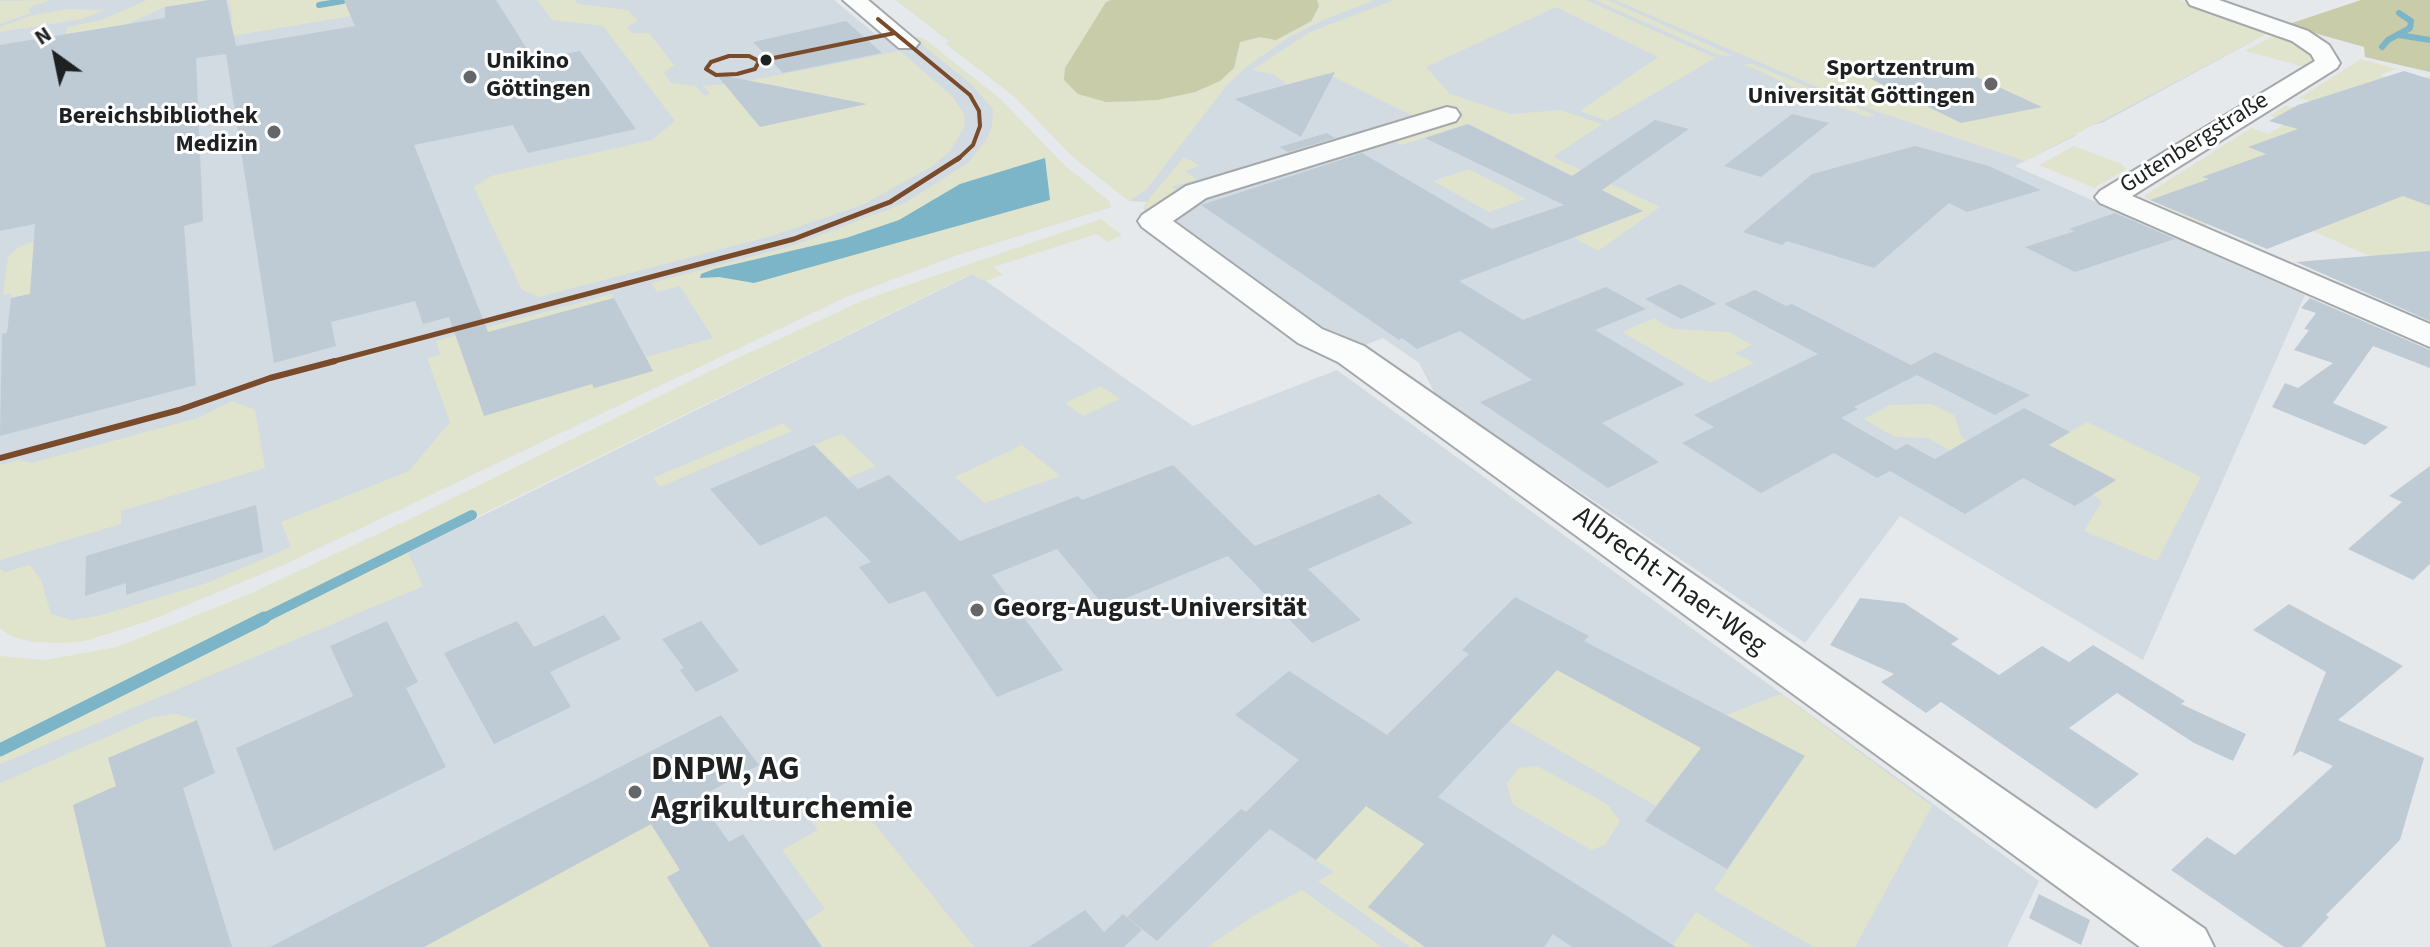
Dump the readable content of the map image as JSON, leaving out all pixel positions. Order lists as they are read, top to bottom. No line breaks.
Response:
{"streets":{"street":["Gutenbergstraße","Albrecht-Thaer-Weg"]},"places":["Unikino Göttingen","Sportzentrum Universität Göttingen","Bereichsbibliothek Medizin","Georg-August-Universität","DNPW, AG Agrikulturchemie"],"north":"top left"}
